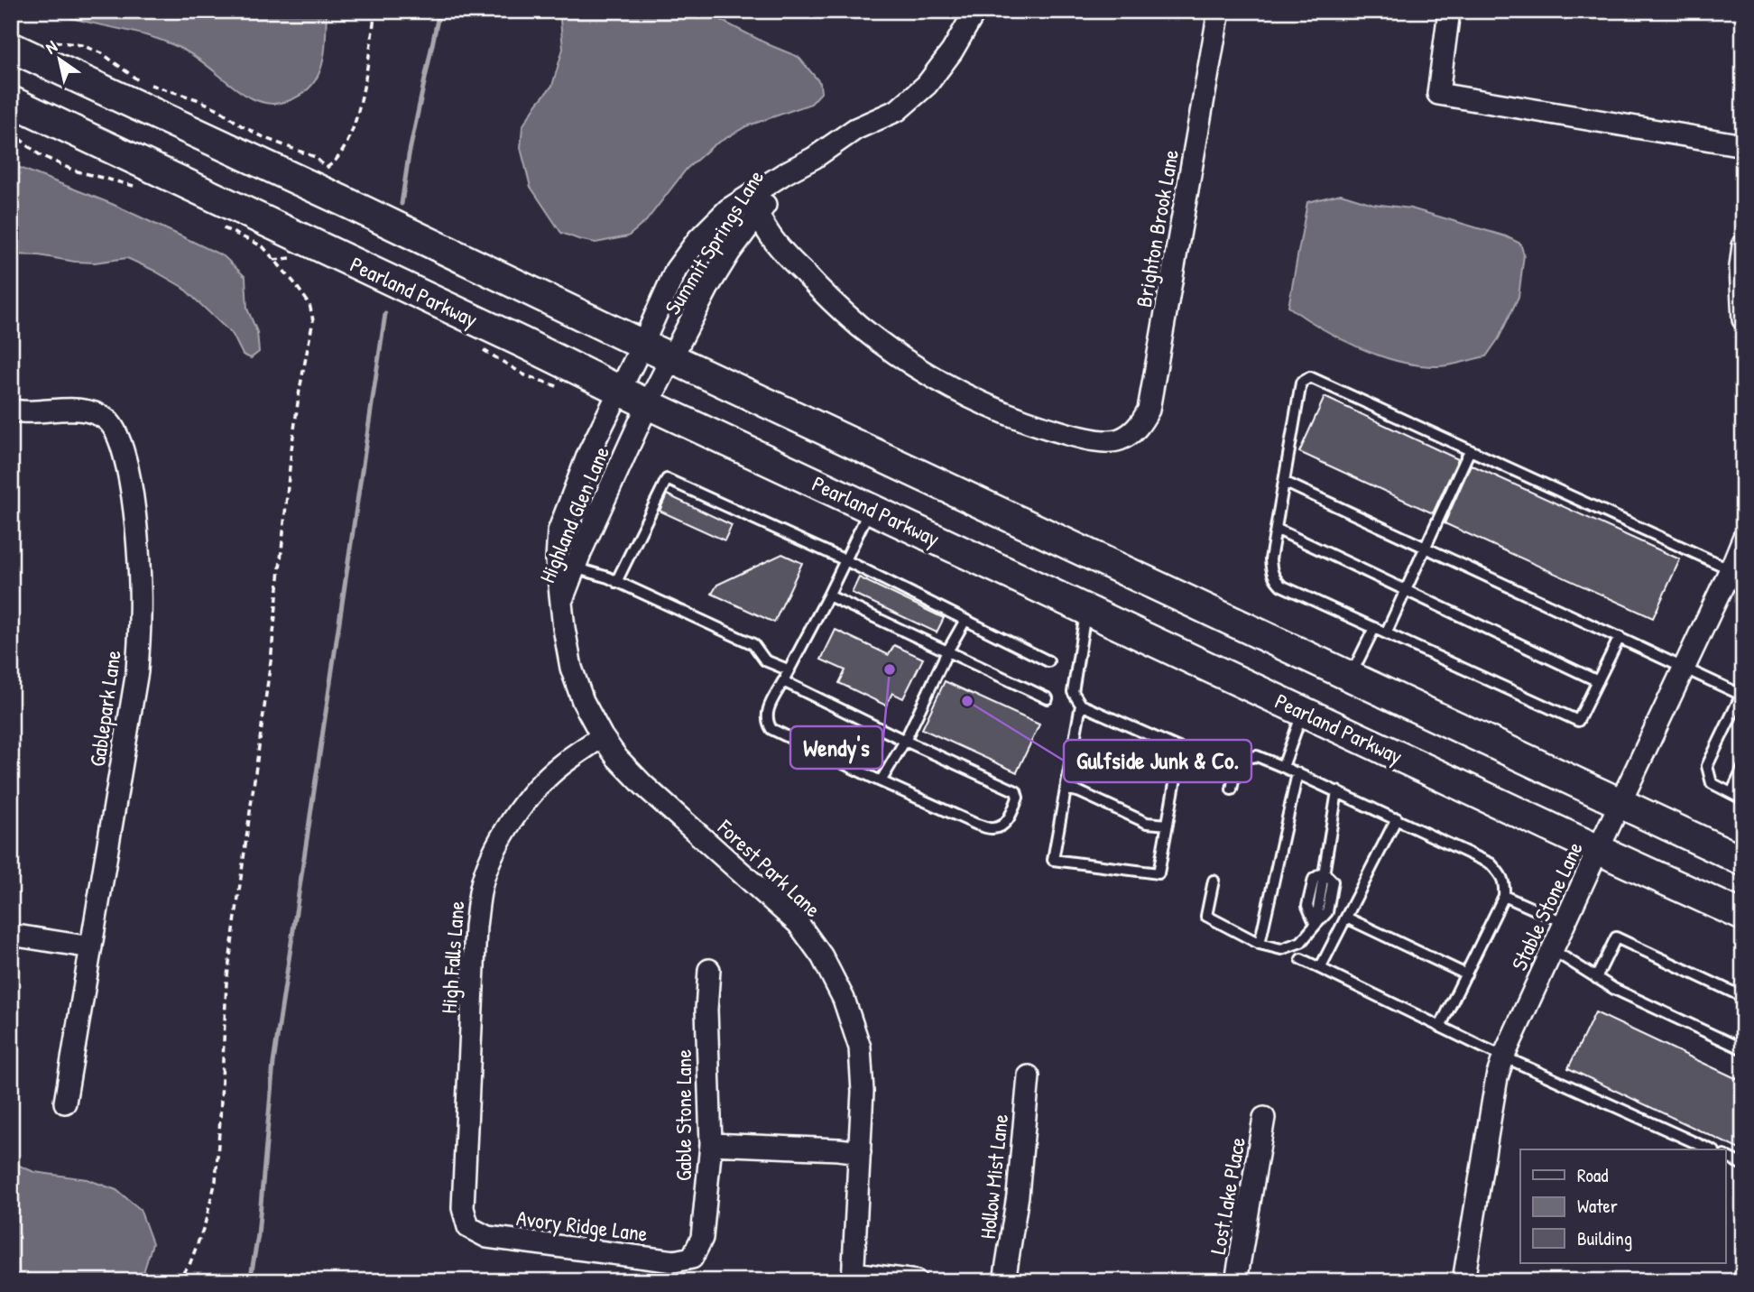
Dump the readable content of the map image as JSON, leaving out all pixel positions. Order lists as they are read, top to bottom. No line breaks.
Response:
{"streets":{"main road":["Pearland Parkway"],"street":["Brighton Brook Lane","Summit Springs Lane","Highland Glen Lane","Gablepark Lane","Forest Park Lane","Stable Stone Lane","High Falls Lane","Gable Stone Lane","Hollow Mist Lane","Lost Lake Place","Avory Ridge Lane"]},"crossings":[["Brighton Brook Lane","Summit Springs Lane"],["Summit Springs Lane","Pearland Parkway"],["Summit Springs Lane","Highland Glen Lane"],["Pearland Parkway","Highland Glen Lane"],["Pearland Parkway","Stable Stone Lane"],["Highland Glen Lane","Forest Park Lane"],["Forest Park Lane","High Falls Lane"],["High Falls Lane","Avory Ridge Lane"],["Gable Stone Lane","Avory Ridge Lane"]],"places":["Wendy's","Gulfside Junk & Co."],"legend":["Road","Water","Building"],"north":"top left"}
